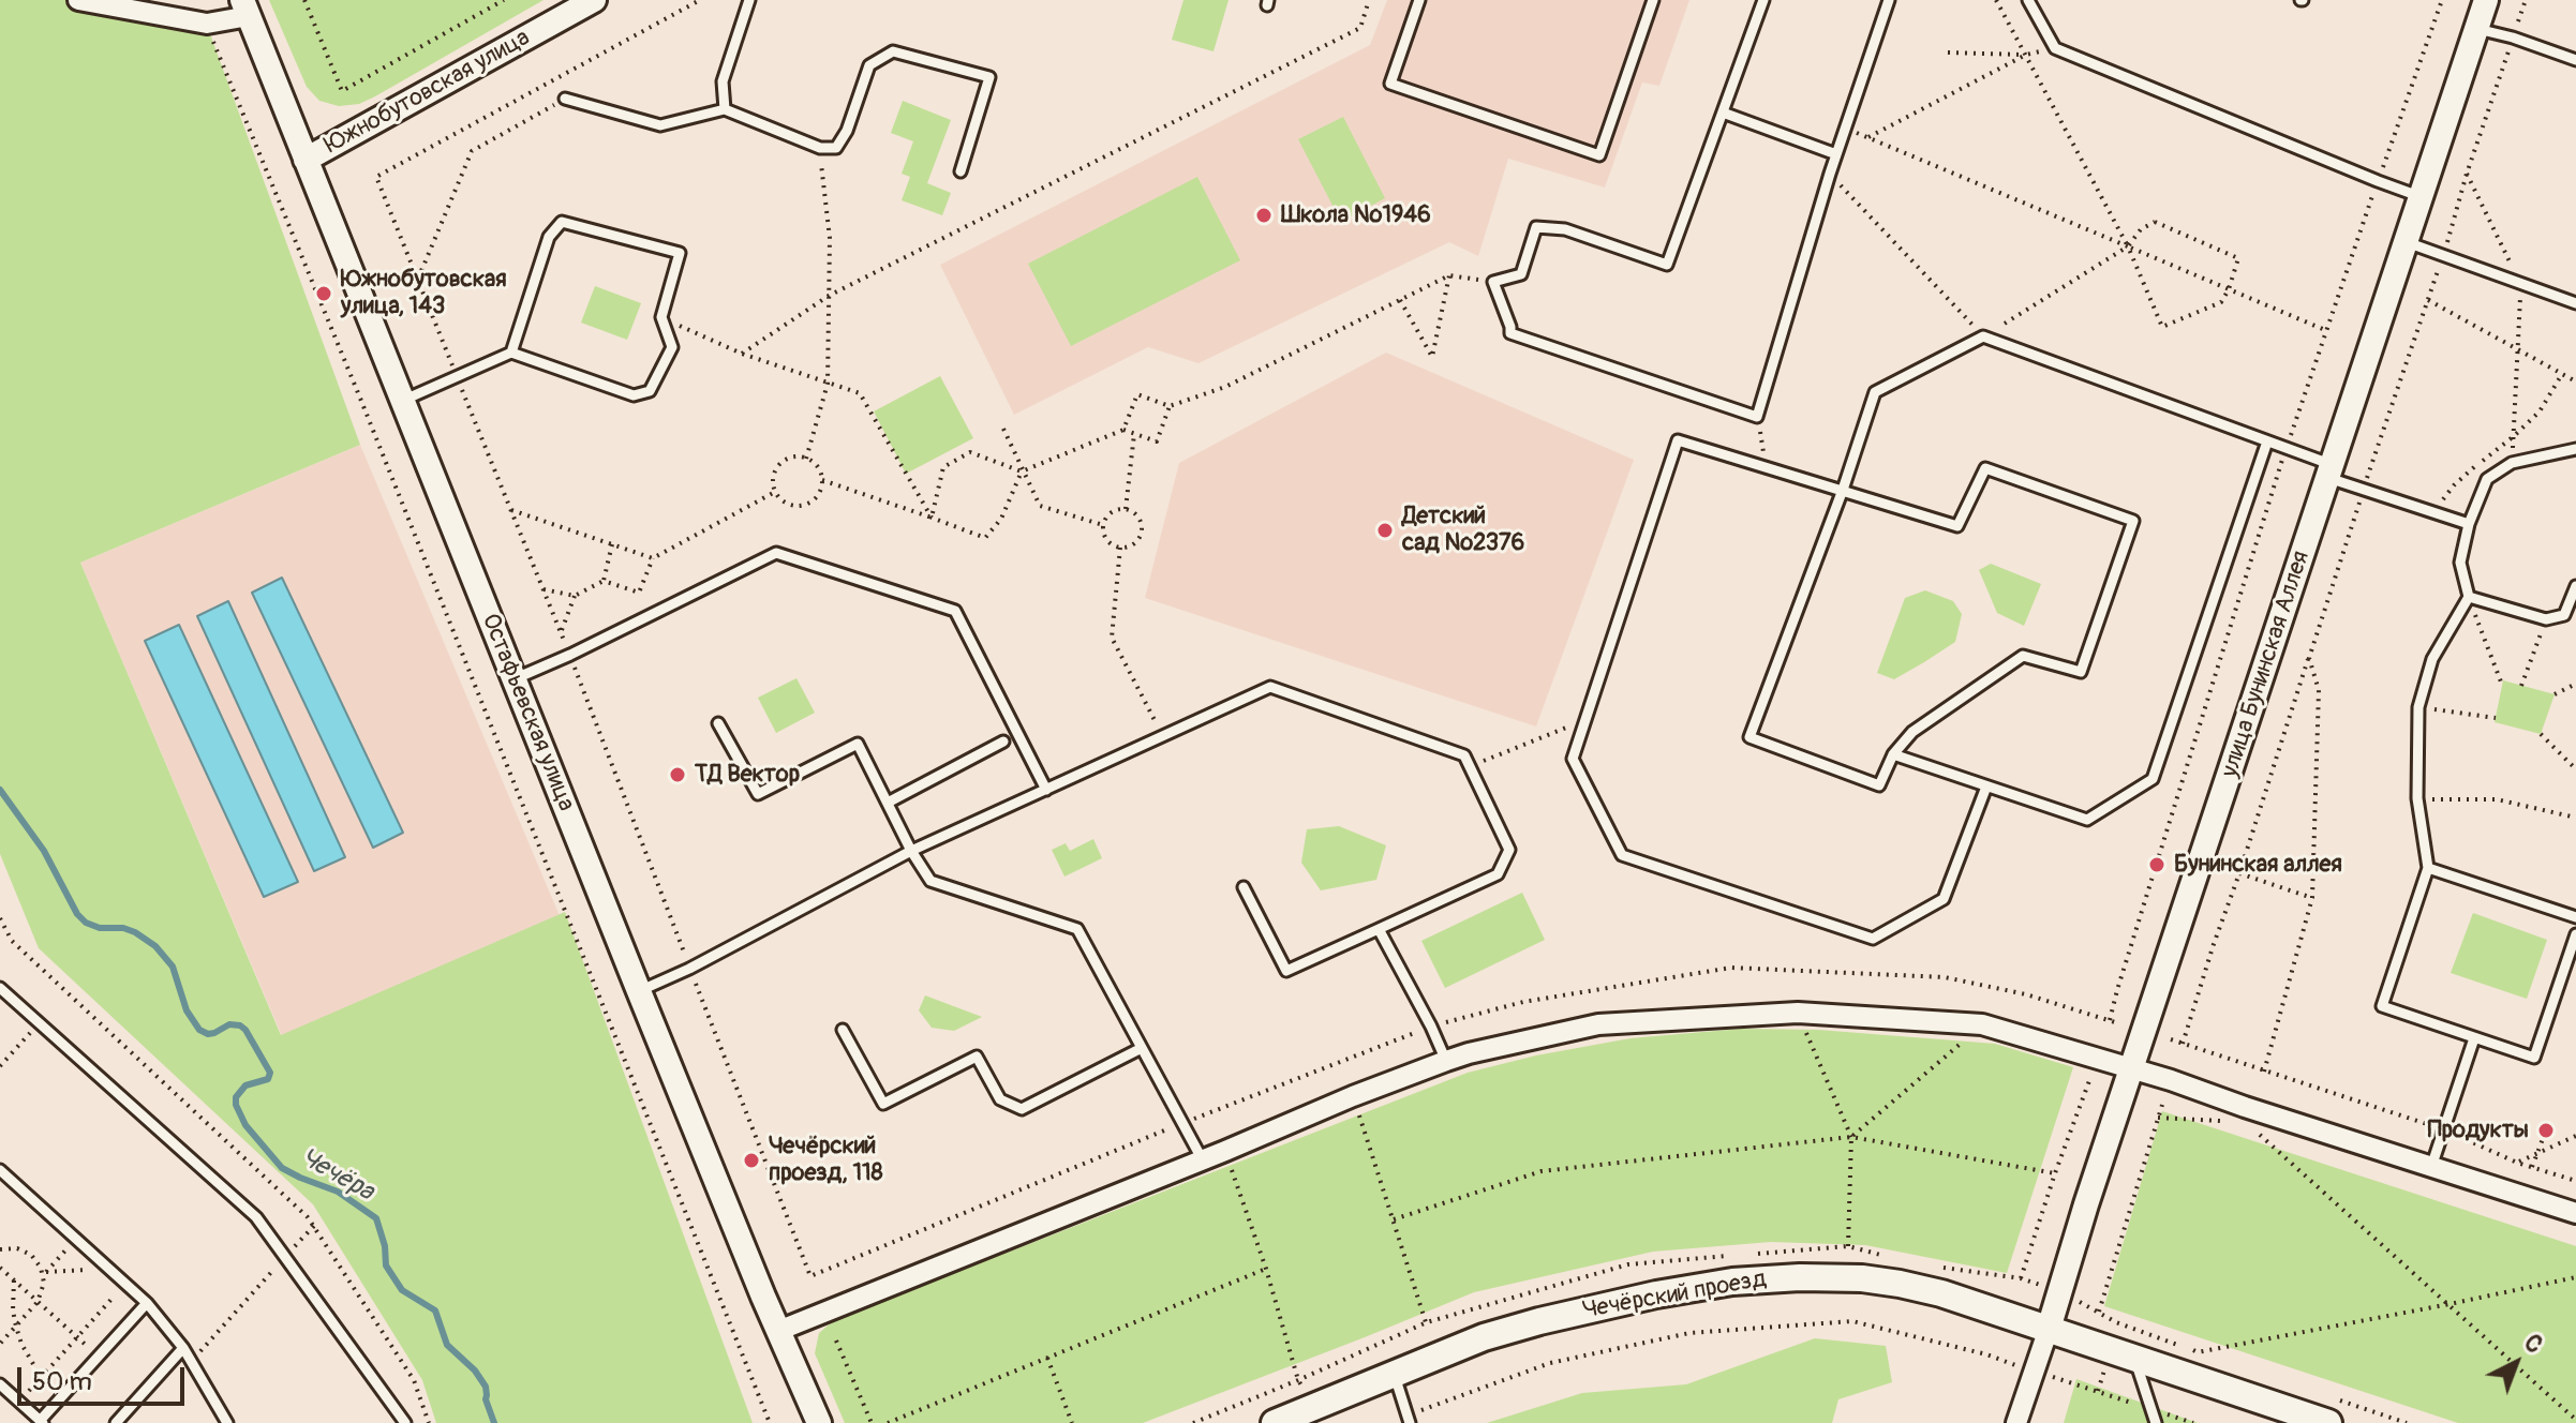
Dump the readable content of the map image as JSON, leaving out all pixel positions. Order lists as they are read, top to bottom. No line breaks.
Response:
{"streets":{"main road":["Чечёрский проезд"],"street":["Южнобутовская улица","улица Бунинская Аллея","Остафьевская улица"]},"crossings":[["Южнобутовская улица","Остафьевская улица"],["улица Бунинская Аллея","Чечёрский проезд"]],"water":["Чечёра"],"places":["Школа №1946","Южнобутовская улица, 143","Детский сад №2376","ТД Вектор","Бунинская аллея","Продукты","Чечёрский проезд, 118"],"scale_bar":"50 m","north":"top right"}
